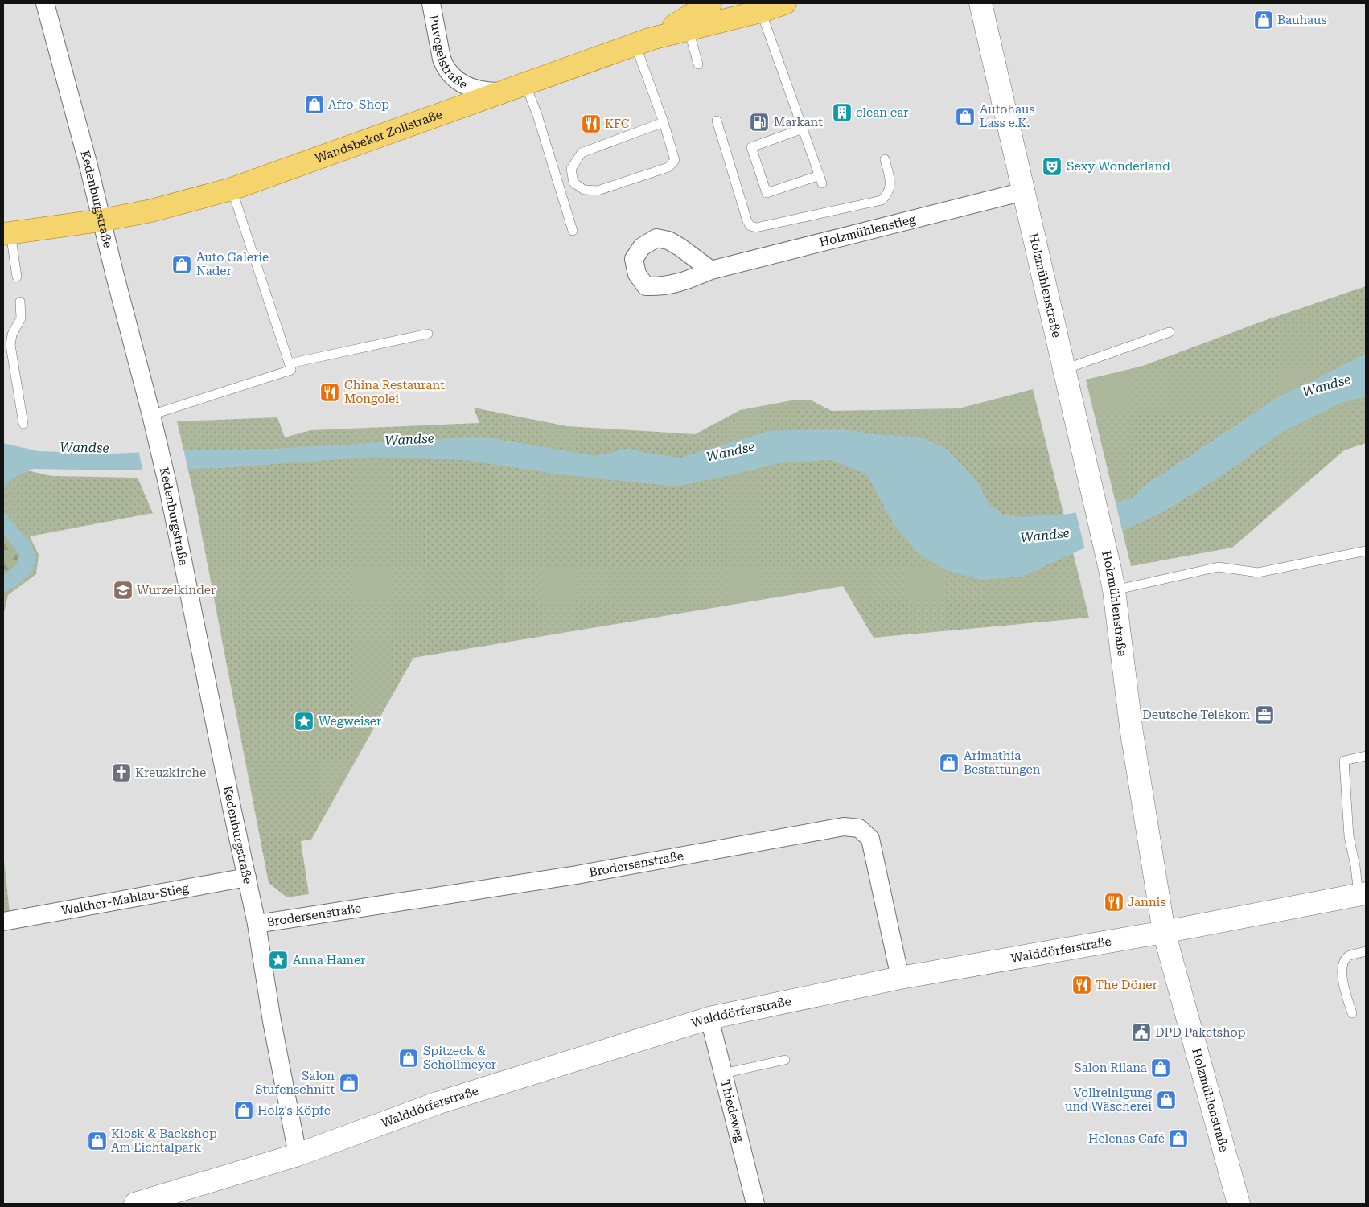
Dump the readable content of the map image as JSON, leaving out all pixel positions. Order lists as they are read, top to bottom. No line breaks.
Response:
{"streets":{"main road":["Wandsbeker Zollstraße"],"street":["Puvogelstraße","Kedenburgstraße","Holzmühlenstieg","Holzmühlenstraße","Brodersenstraße","Walther-Mahlau-Stieg","Walddörferstraße","Thiedeweg"]},"crossings":[["Puvogelstraße","Wandsbeker Zollstraße"],["Wandsbeker Zollstraße","Kedenburgstraße"],["Kedenburgstraße","Brodersenstraße"],["Kedenburgstraße","Walther-Mahlau-Stieg"],["Kedenburgstraße","Walddörferstraße"],["Holzmühlenstieg","Holzmühlenstraße"],["Holzmühlenstraße","Walddörferstraße"],["Brodersenstraße","Walddörferstraße"],["Walddörferstraße","Thiedeweg"]],"water":["Wandse"],"places":{"shop":["Bauhaus","Afro-Shop","Autohaus Lass e.K.","Auto Galerie Nader","Arimathia Bestattungen","Spitzeck & Schollmeyer","Salon Rilana","Salon Stufenschnitt","Vollreinigung und Wäscherei","Holz's Köpfe","Helenas Café","Kiosk & Backshop Am Eichtalpark"],"building":["clean car"],"fuel station":["Markant"],"restaurant":["KFC","China Restaurant Mongolei","Jannis","The Döner"],"theatre":["Sexy Wonderland"],"school or university":["Wurzelkinder"],"office":["Deutsche Telekom"],"place":["Wegweiser","Anna Hamer"],"church":["Kreuzkirche"],"public building":["DPD Paketshop"]}}
